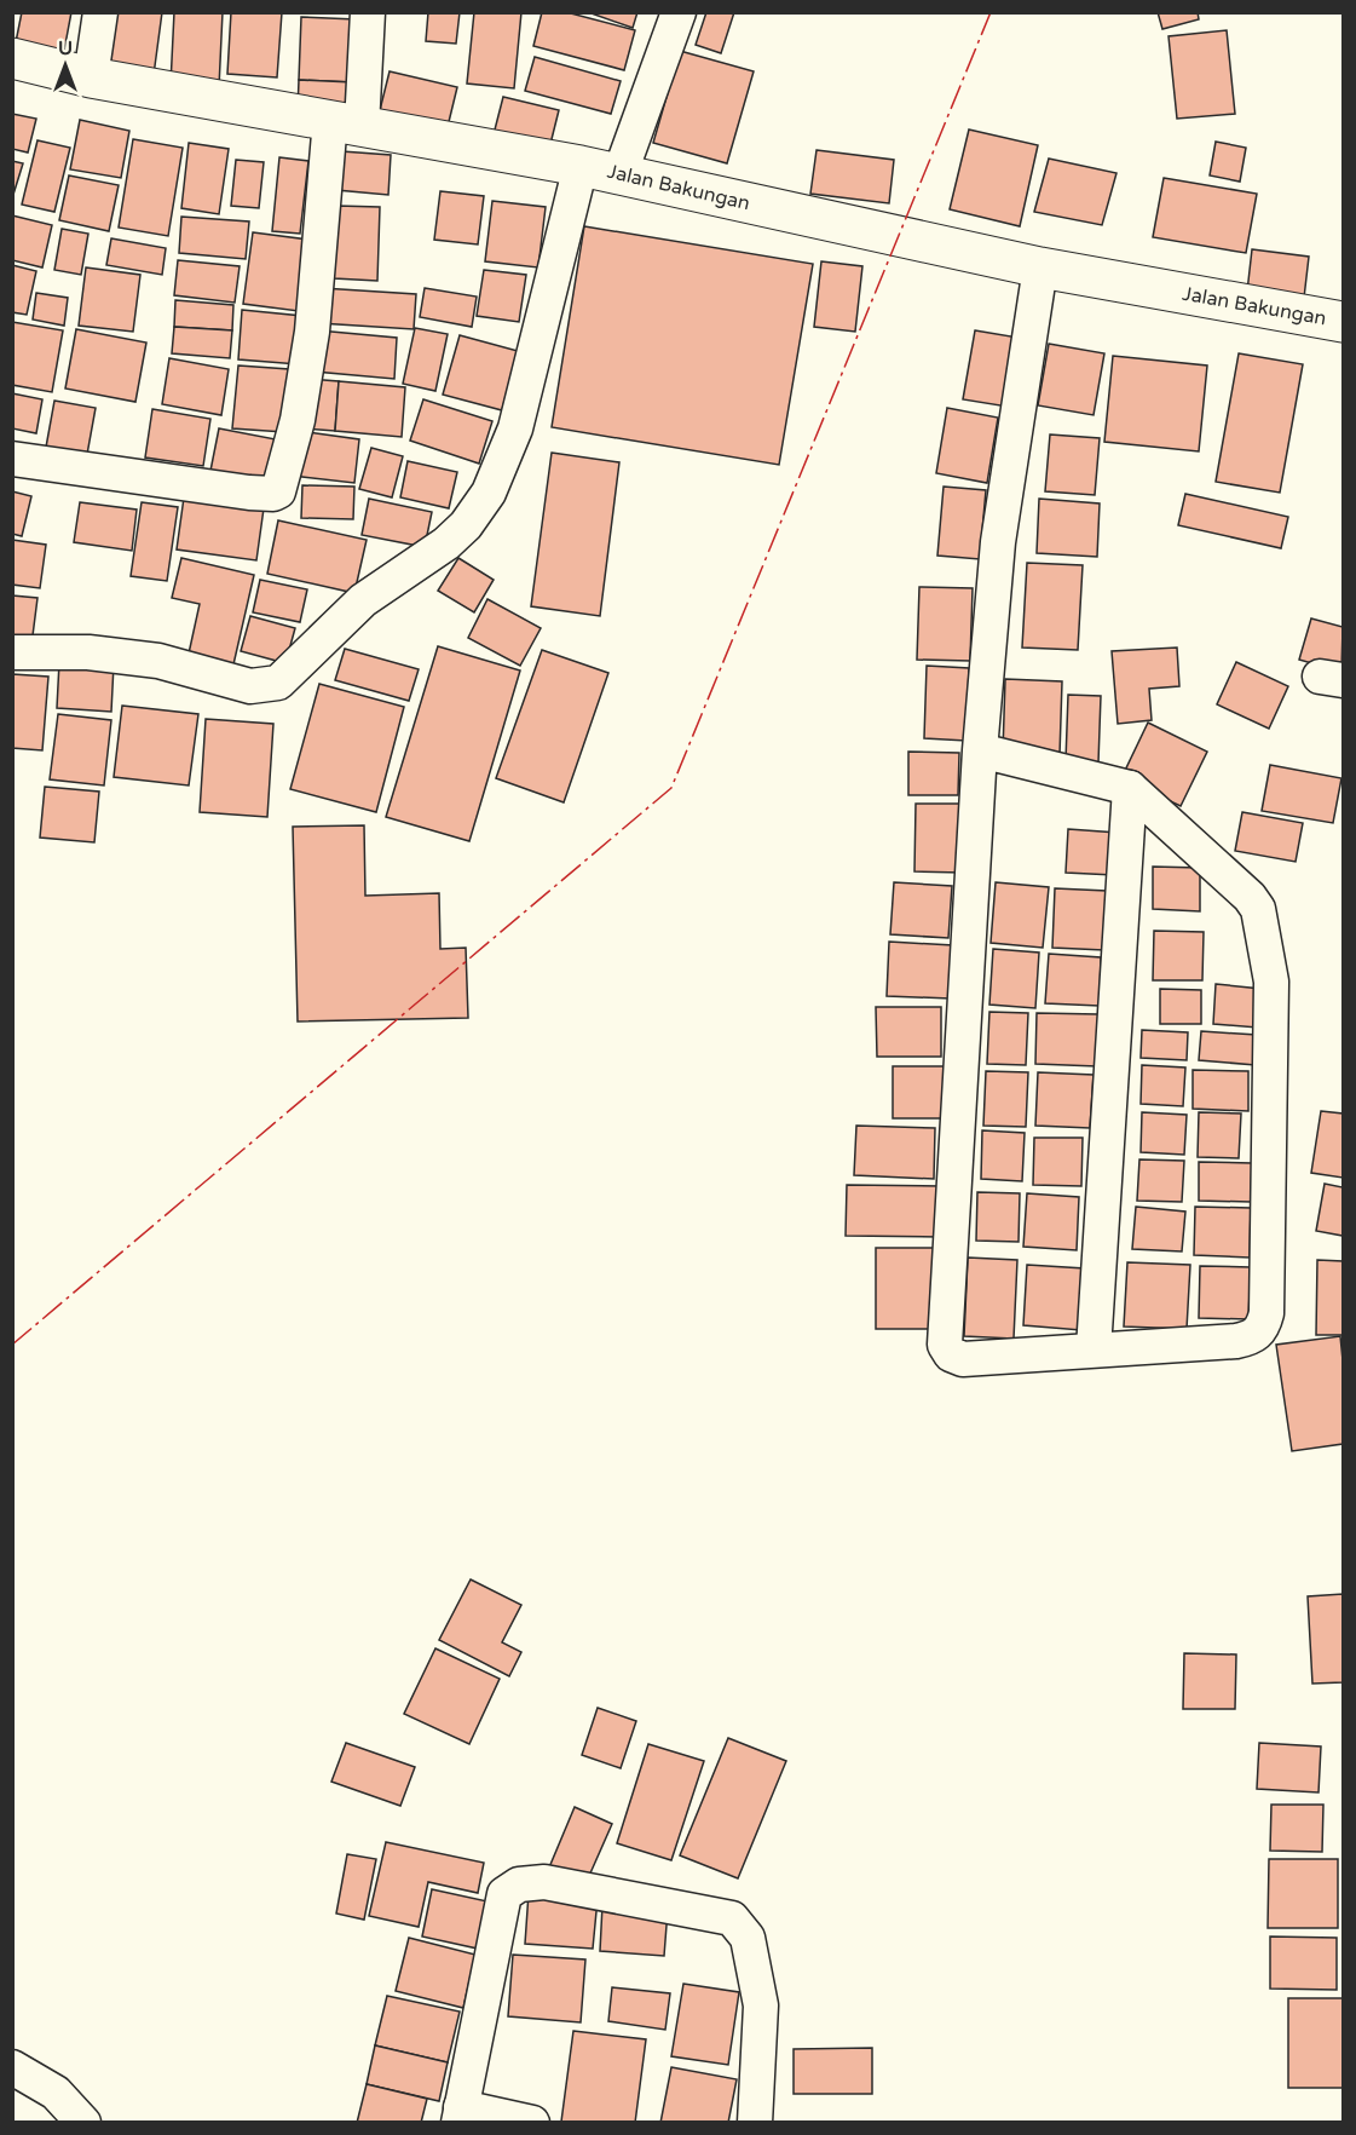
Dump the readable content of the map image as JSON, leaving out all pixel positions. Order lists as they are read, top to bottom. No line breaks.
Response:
{"streets":{"main road":["Jalan Bakungan"]},"north":"top"}
